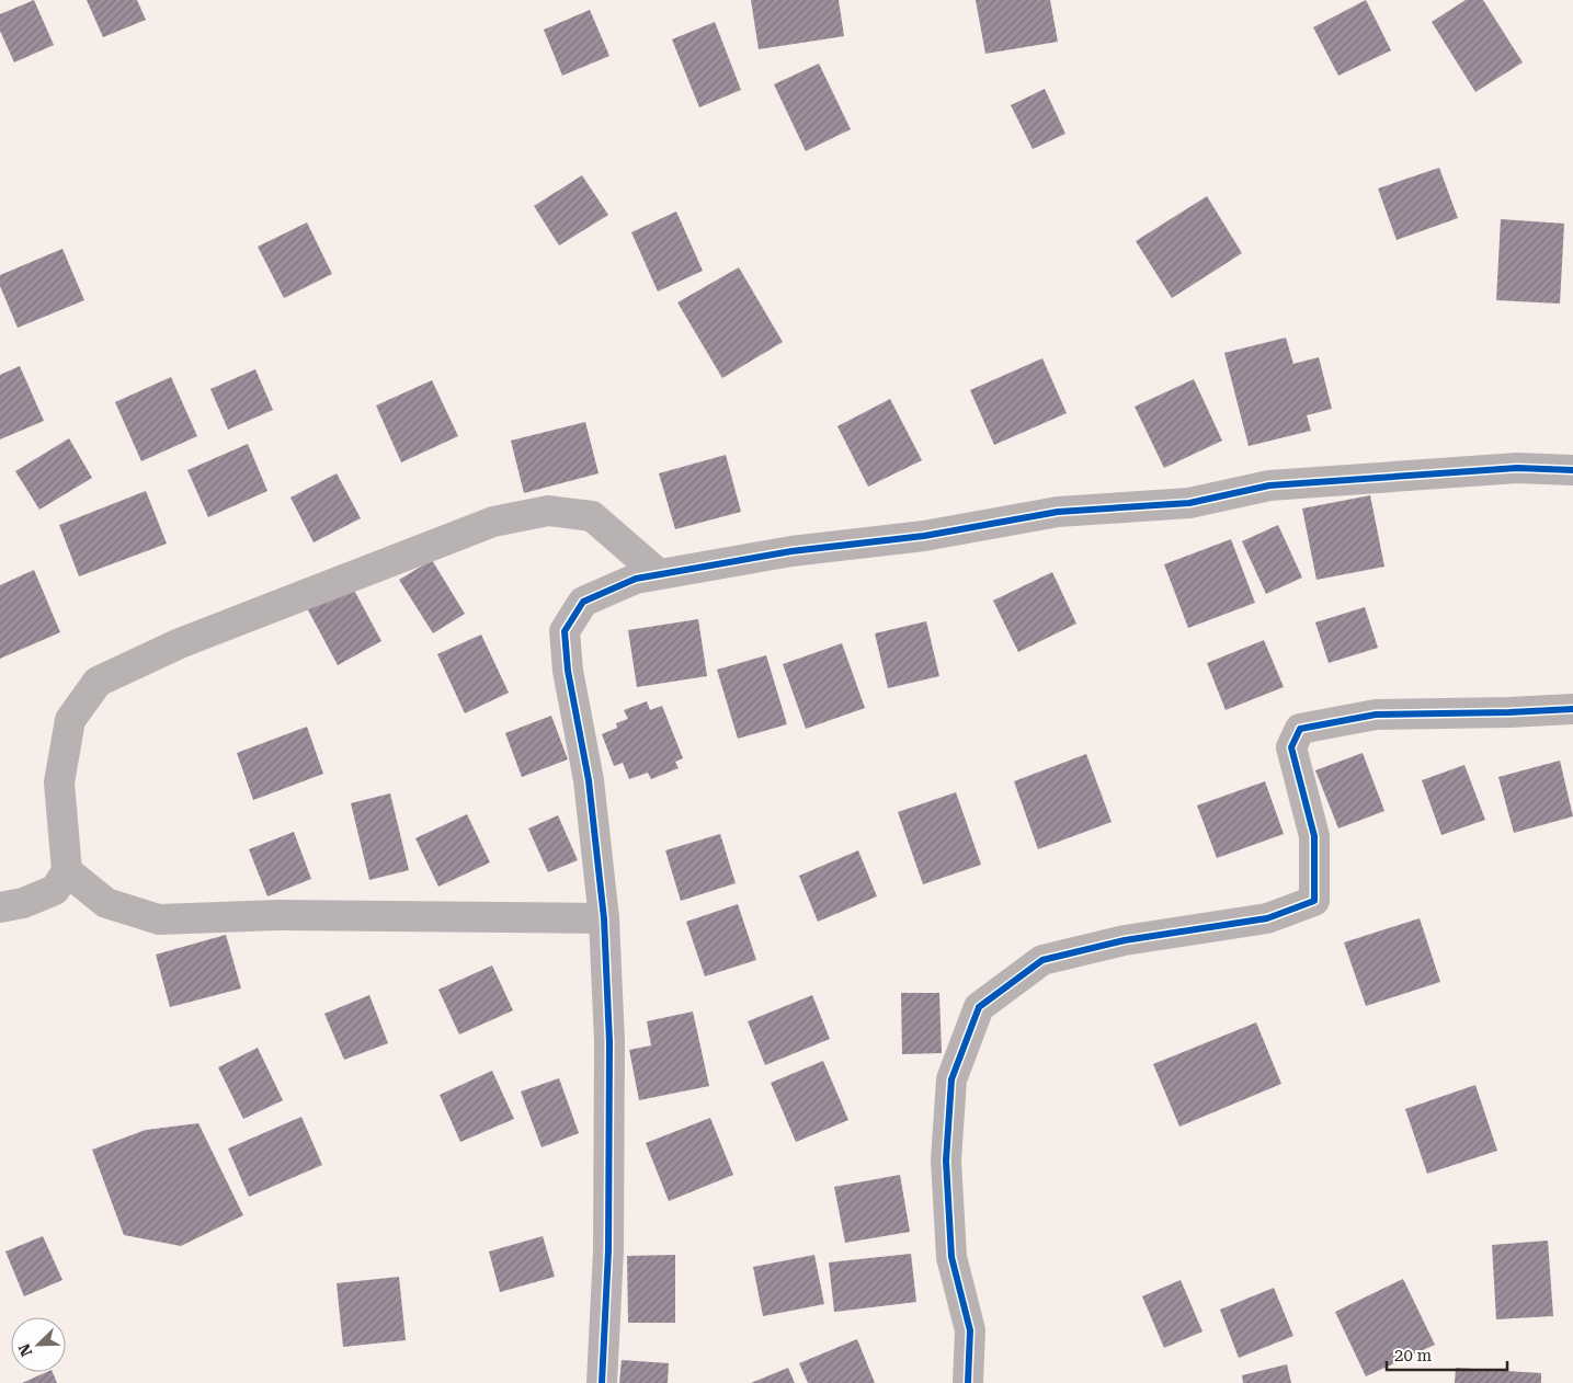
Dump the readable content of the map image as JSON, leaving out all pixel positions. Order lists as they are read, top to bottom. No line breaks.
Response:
{"scale_bar":"20 m","north":"bottom left"}
